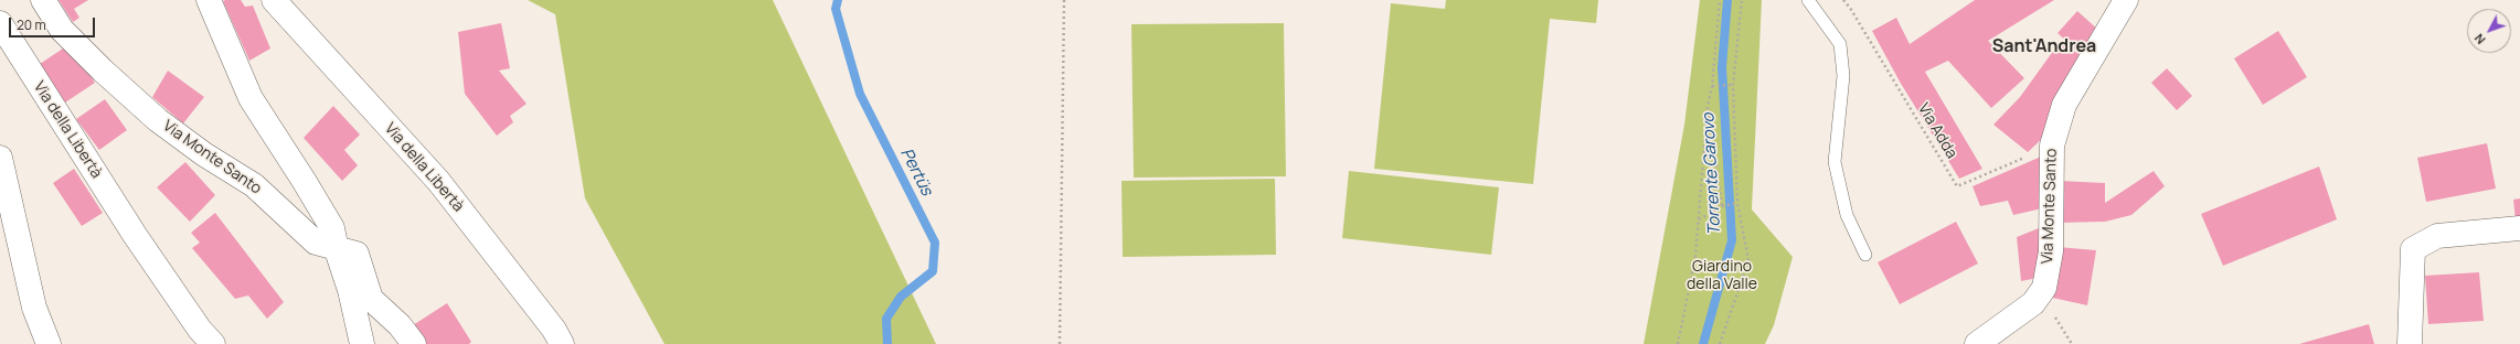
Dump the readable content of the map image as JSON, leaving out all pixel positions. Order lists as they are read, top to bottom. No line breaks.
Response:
{"streets":{"street":["Via della Libertà","Via Monte Santo"],"path":["Via Adda"]},"crossings":[["Via Adda","Via Monte Santo"]],"districts":["Sant'Andrea"],"water":["Pertüs","Torrente Garovo"],"parks":["Giardino della Valle"],"scale_bar":"20 m","north":"bottom left"}
